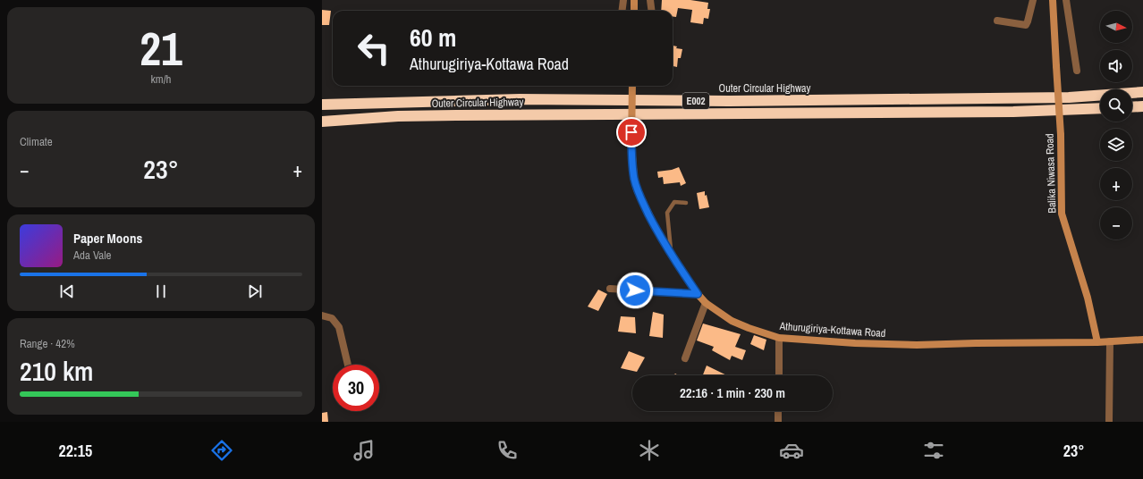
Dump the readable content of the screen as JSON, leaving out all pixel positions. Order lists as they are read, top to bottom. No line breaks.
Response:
{"streets":{"highway":["Outer Circular Highway","E002"],"main road":["Balika Niwasa Road","Athurugiriya-Kottawa Road"]},"crossings":[["Balika Niwasa Road","Athurugiriya-Kottawa Road"]],"north":"right","page":{"tile":[["21","km/h"],"Climate",["Range · 42%","210 km"]],"map_buttons":["+","−"],"turn":["60 m","Athurugiriya-Kottawa Road"],"heat":["−","23°","+"],"song":["Paper Moons","Ada Vale"],"limit":"30","trip":"22:16 · 1 min · 230 m","tabs":["22:15","23°"]}}
